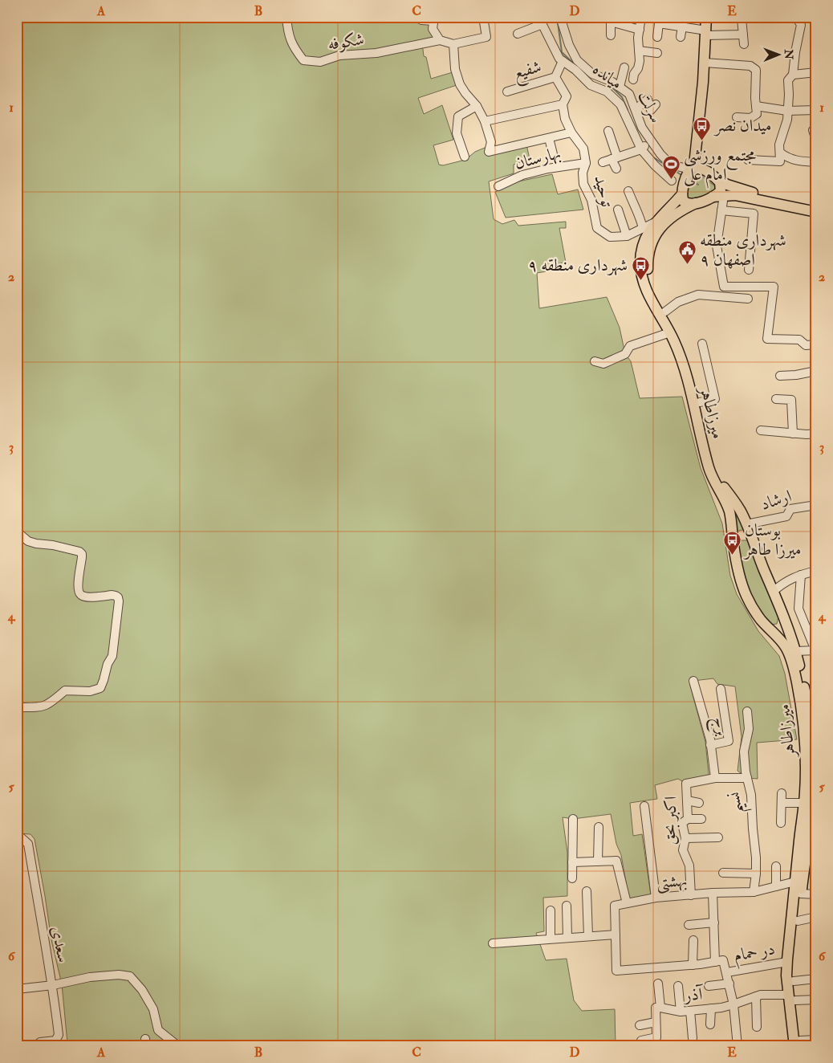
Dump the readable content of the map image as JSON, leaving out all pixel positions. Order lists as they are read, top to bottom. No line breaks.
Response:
{"streets":{"main road":["میرزاطاهر"],"street":["شکوفه","شفیع","میانده","سرلت","بهارستان","توحید","ارشاد","برج","نسیم","اکبر بحق","بهشتی","سعدی","در حمام","آذر"]},"crossings":[["شفیع","توحید"],["میانده","سرلت"],["بهارستان","توحید"],["توحید","میرزاطاهر"],["میرزاطاهر","ارشاد"],["میرزاطاهر","بهشتی"],["میرزاطاهر","در حمام"],["میرزاطاهر","آذر"],["برج","اکبر بحق"],["نسیم","اکبر بحق"],["نسیم","بهشتی"],["اکبر بحق","بهشتی"]],"places":{"bus stop":["میدان نصر","شهرداری منطقه ۹","بوستان میرزا طاهر"],"sports":["مجتمع ورزشی امام علی"],"public building":["شهرداری منطقه ۹ اصفهان"]},"north":"right","grid":{"columns":["A","B","C","D","E"],"rows":["1","2","3","4","5","6"]}}
